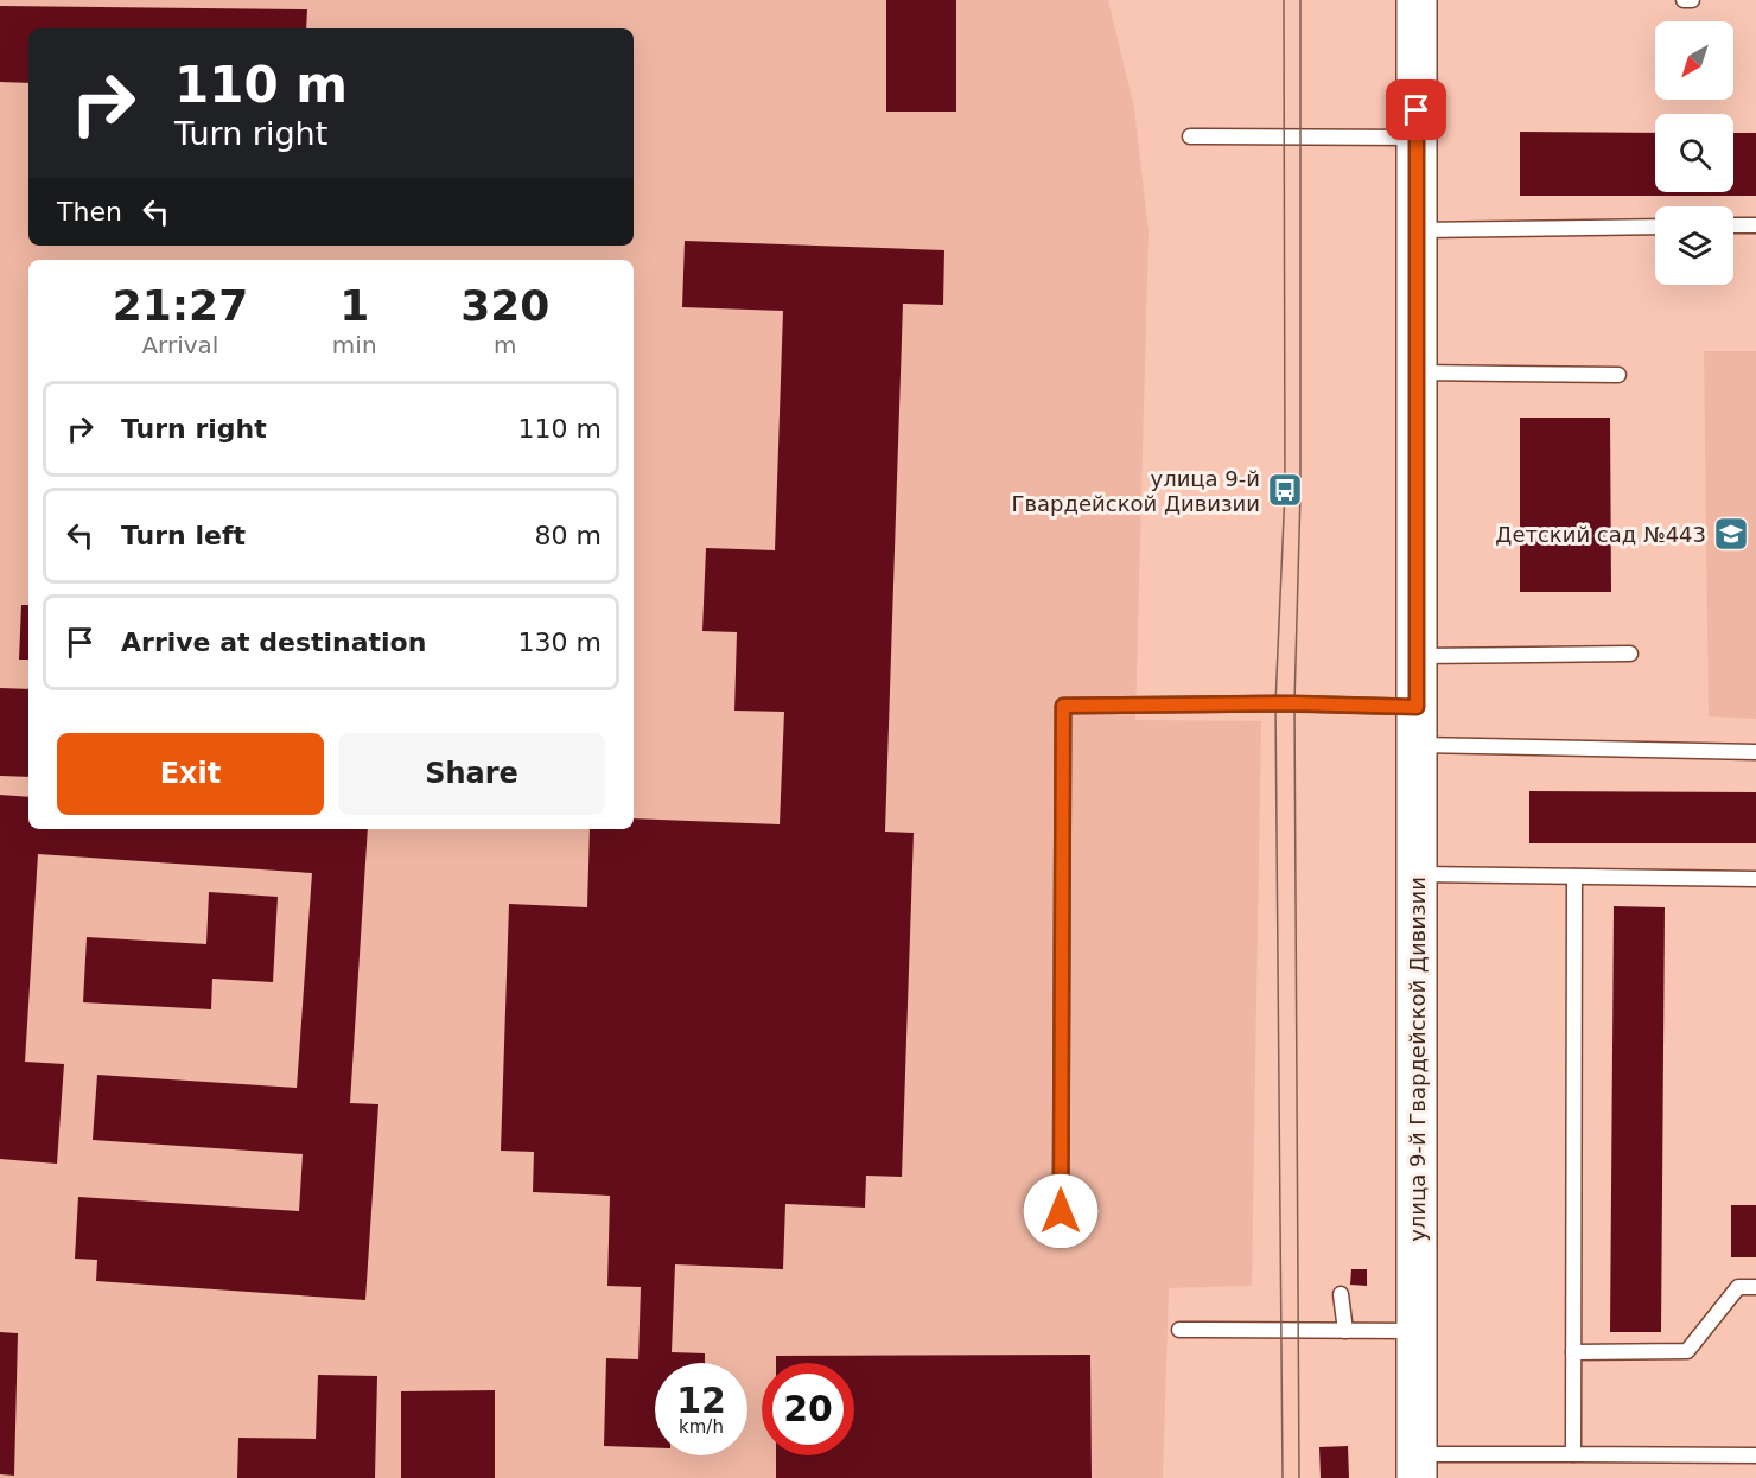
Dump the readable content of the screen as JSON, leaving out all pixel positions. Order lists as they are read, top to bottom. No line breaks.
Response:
{"streets":{"street":["улица 9-й Гвардейской Дивизии"]},"places":{"bus stop":["улица 9-й Гвардейской Дивизии"],"school or university":["Детский сад №443"]},"north":"bottom left","page":{"turn":["110 m","Turn right"],"then":"Then","eta":["21:27","Arrival","1","min","320","m"],"list":[{"name":"Turn right","value":"110 m"},{"name":"Turn left","value":"80 m"},{"name":"Arrive at destination","value":"130 m"}],"buttons":["Exit","Share"],"speed":"12 km/h","limit":"20"}}
